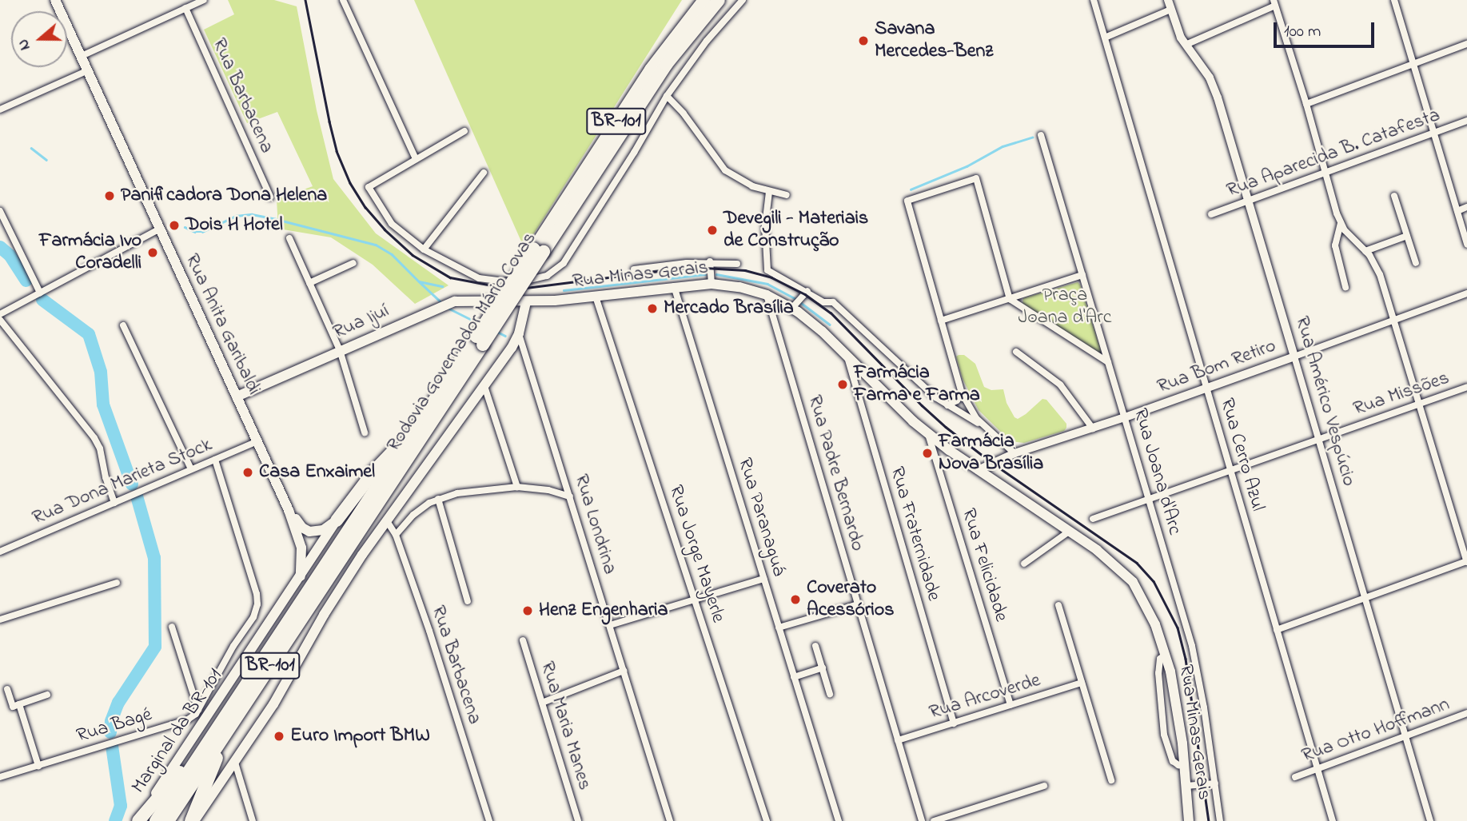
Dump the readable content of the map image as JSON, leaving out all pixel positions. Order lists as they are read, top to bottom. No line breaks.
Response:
{"streets":{"highway":["BR-101","Rodovia Governador Mário Covas"],"main road":["Rua Minas Gerais","Rua Ijuí","Rua Anita Garibaldi","Marginal da BR-101"],"street":["Rua Barbacena","Rua Aparecida B. Catafesta","Rua Bom Retiro","Rua Missões","Rua Américo Vespúcio","Rua Cerro Azul","Rua Joana d'Arc","Rua Padre Bernardo","Rua Dona Marieta Stock","Rua Paranaguá","Rua Londrina","Rua Fraternidade","Rua Jorge Mayerle","Rua Felicidade","Rua Arcoverde","Rua Bagé","Rua Maria Manes","Rua Otto Hoffmann"]},"crossings":[["Rua Aparecida B. Catafesta","Rua Américo Vespúcio"],["Rua Minas Gerais","Rua Ijuí"],["Rua Minas Gerais","Rua Bom Retiro"],["Rua Minas Gerais","Rua Padre Bernardo"],["Rua Minas Gerais","Rua Paranaguá"],["Rua Minas Gerais","Rua Fraternidade"],["Rua Minas Gerais","Rua Jorge Mayerle"],["Rua Minas Gerais","Rua Felicidade"],["Rua Ijuí","Rua Anita Garibaldi"],["Rua Anita Garibaldi","Rua Dona Marieta Stock"],["Rua Anita Garibaldi","Marginal da BR-101"],["Rua Bom Retiro","Rua Américo Vespúcio"],["Rua Bom Retiro","Rua Cerro Azul"],["Rua Bom Retiro","Rua Joana d'Arc"],["Rua Missões","Rua Américo Vespúcio"],["Rua Missões","Rua Cerro Azul"],["Rua Missões","Rua Joana d'Arc"],["Rua Américo Vespúcio","Rua Otto Hoffmann"],["Rua Cerro Azul","Rua Otto Hoffmann"],["Rua Padre Bernardo","Rua Arcoverde"],["Rua Fraternidade","Rua Arcoverde"],["Rua Felicidade","Rua Arcoverde"]],"parks":["Praça Joana d'Arc"],"places":["Savana Mercedes-Benz","Panificadora Dona Helena","Dois H Hotel","Devegili - Materiais de Construção","Farmácia Ivo Coradelli","Mercado Brasília","Farmácia Farma e Farma","Farmácia Nova Brasília","Casa Enxaimel","Coverato Acessórios","Henz Engenharia","Euro Import BMW"],"scale_bar":"100 m","north":"left"}
